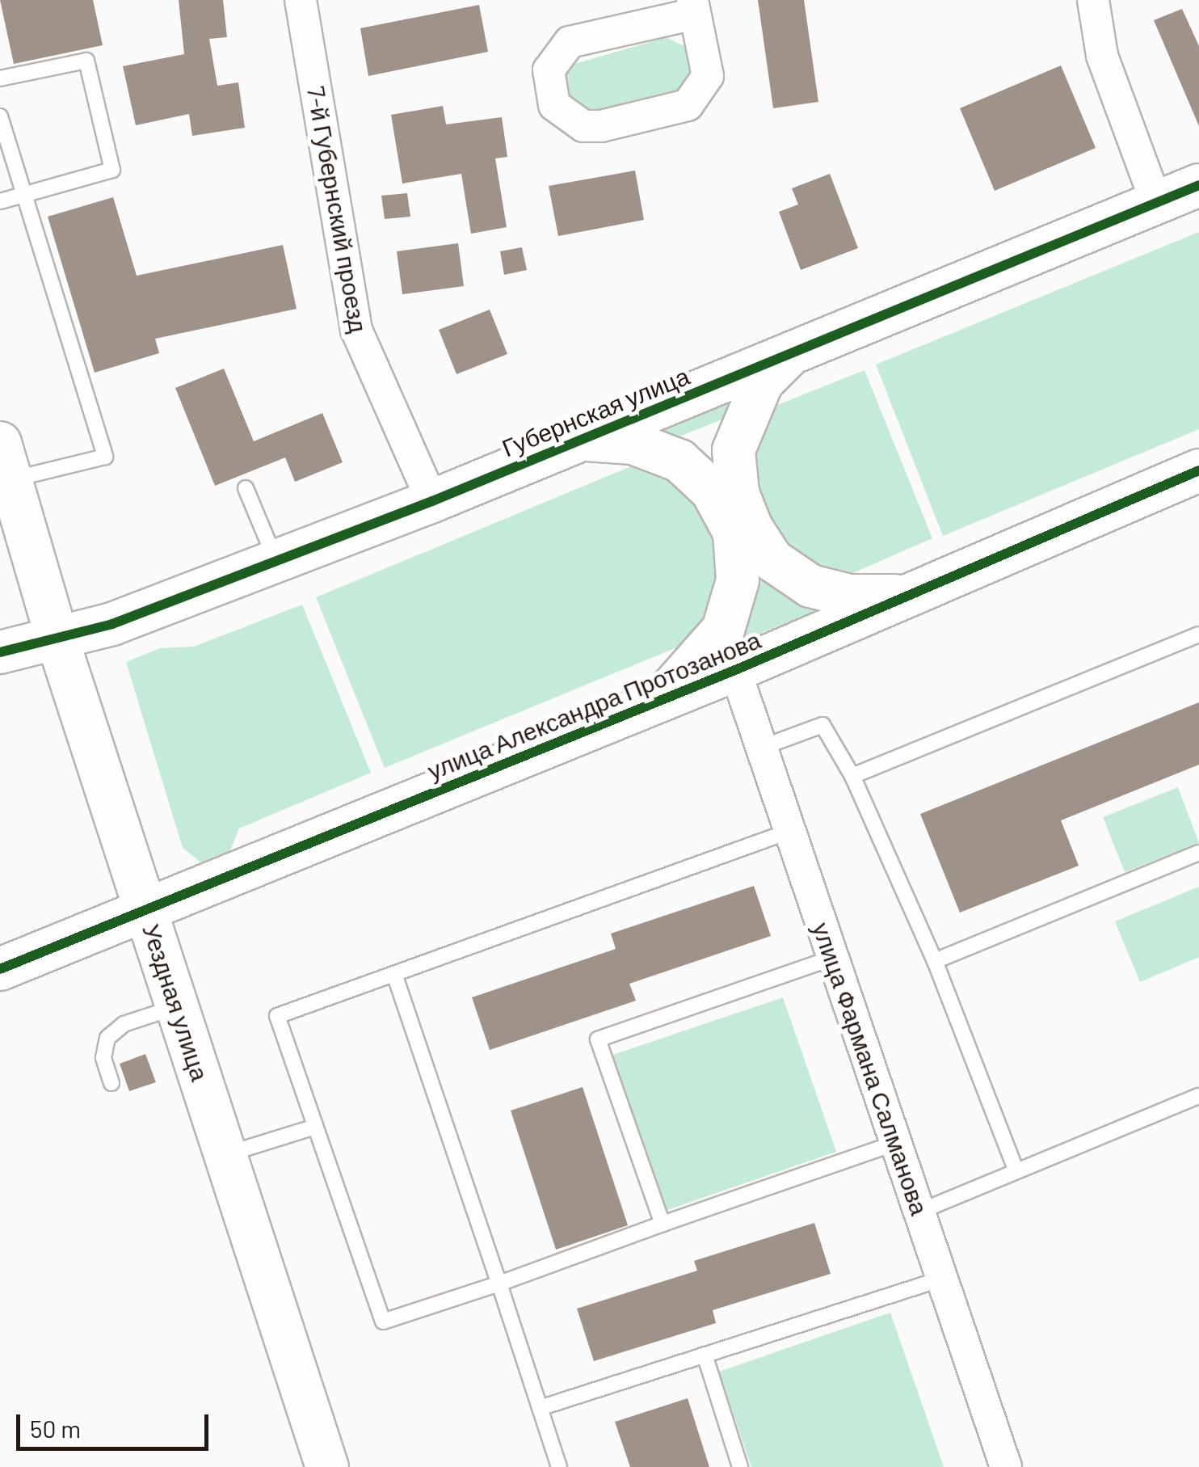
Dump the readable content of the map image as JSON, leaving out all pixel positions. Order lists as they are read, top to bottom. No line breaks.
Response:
{"streets":{"street":["7-й Губернский проезд","Губернская улица","улица Александра Протозанова","Уездная улица","улица Фармана Салманова"]},"crossings":[["7-й Губернский проезд","Губернская улица"],["Губернская улица","Уездная улица"],["улица Александра Протозанова","Уездная улица"],["улица Александра Протозанова","улица Фармана Салманова"]],"scale_bar":"50 m"}
